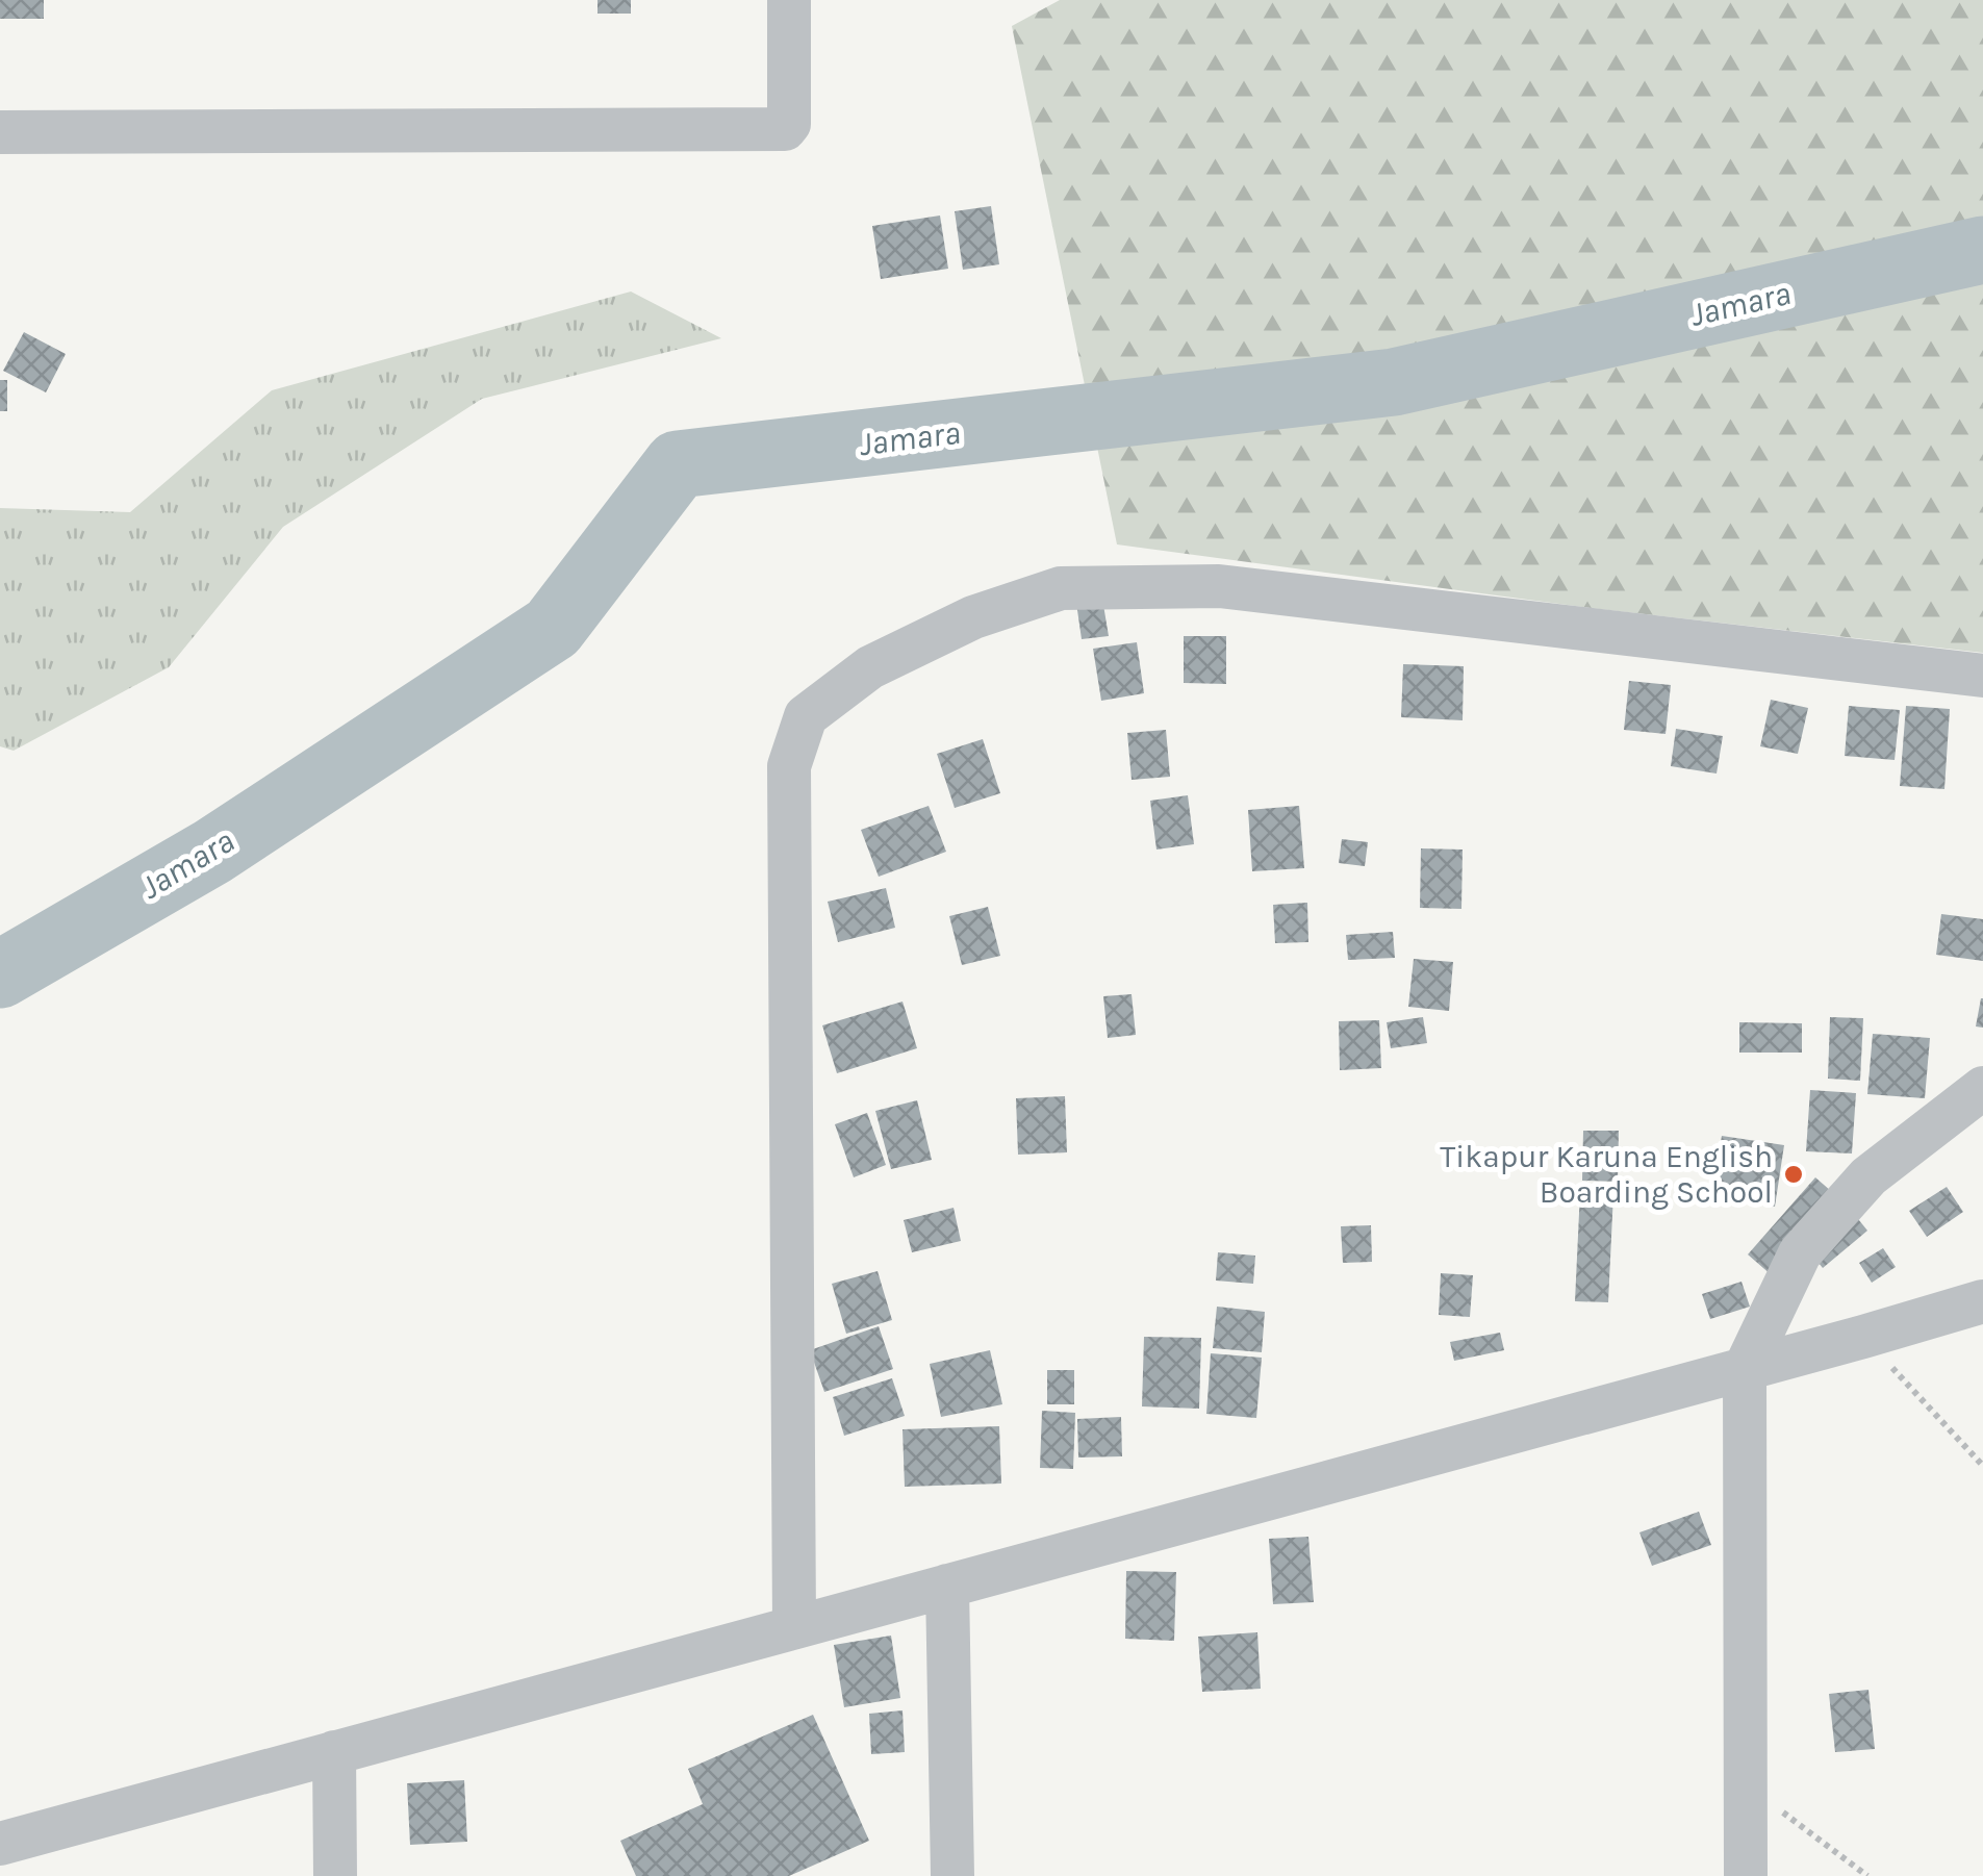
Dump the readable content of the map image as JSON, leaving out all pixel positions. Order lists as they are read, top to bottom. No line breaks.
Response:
{"water":["Jamara"],"places":["Tikapur Karuna English Boarding School"]}
